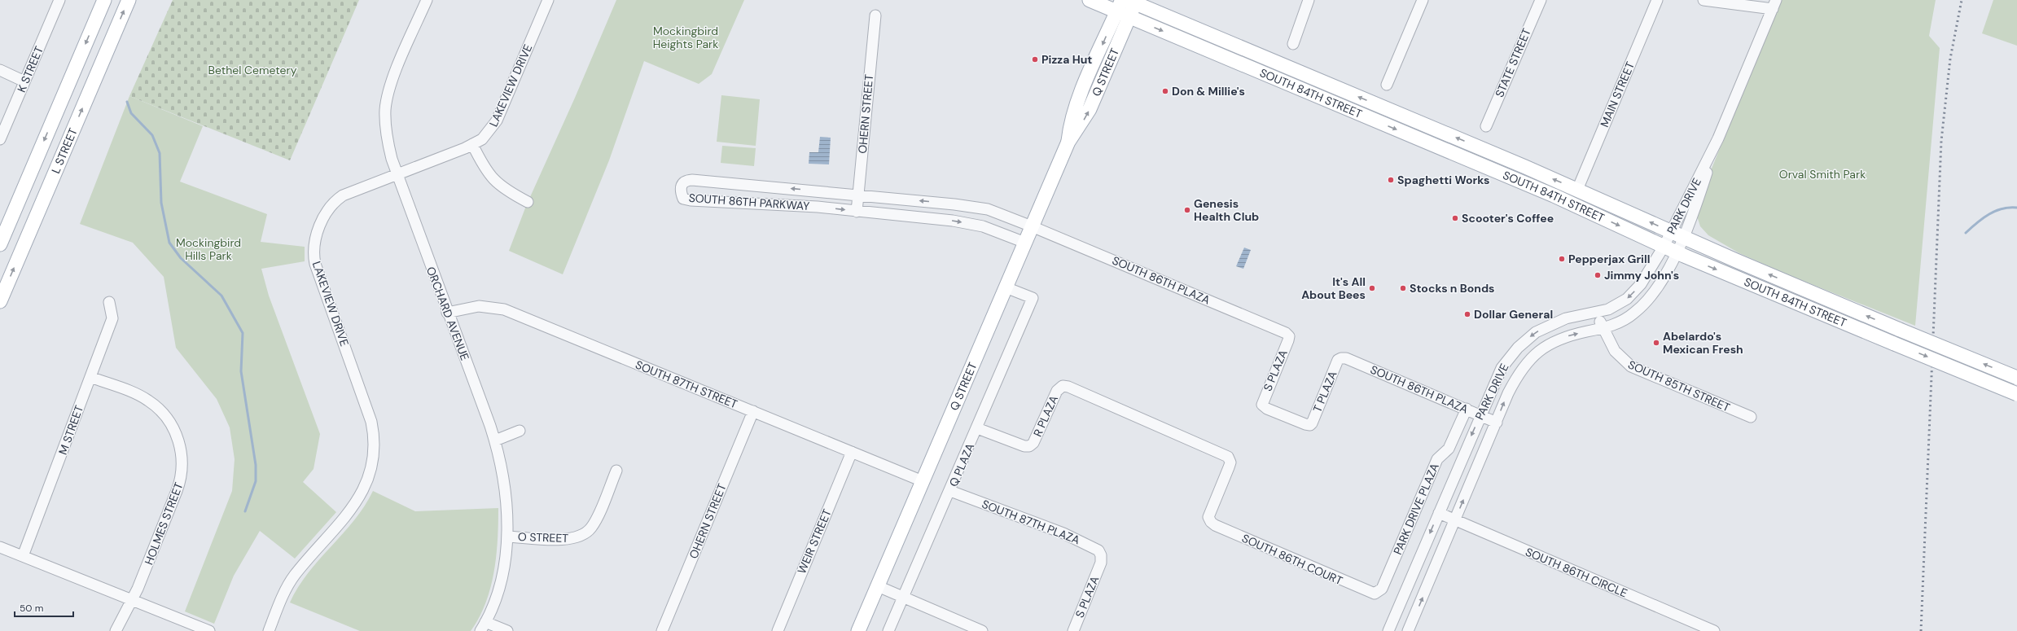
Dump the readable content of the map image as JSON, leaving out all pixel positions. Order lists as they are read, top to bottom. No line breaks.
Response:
{"streets":{"main road":["Q STREET","SOUTH 84TH STREET","L STREET"],"street":["STATE STREET","K STREET","LAKEVIEW DRIVE","MAIN STREET","OHERN STREET","SOUTH 86TH PARKWAY","PARK DRIVE","SOUTH 86TH PLAZA","ORCHARD AVENUE","S PLAZA","SOUTH 87TH STREET","SOUTH 85TH STREET","T PLAZA","R PLAZA","M STREET","Q PLAZA","PARK DRIVE PLAZA","SOUTH 87TH PLAZA","HOLMES STREET","O STREET","WEIR STREET","SOUTH 86TH COURT","SOUTH 86TH CIRCLE"]},"crossings":[["Q STREET","SOUTH 84TH STREET"],["Q STREET","SOUTH 86TH PARKWAY"],["Q STREET","SOUTH 86TH PLAZA"],["Q STREET","SOUTH 87TH STREET"],["Q STREET","Q PLAZA"],["LAKEVIEW DRIVE","ORCHARD AVENUE"],["SOUTH 84TH STREET","MAIN STREET"],["SOUTH 84TH STREET","PARK DRIVE"],["OHERN STREET","SOUTH 86TH PARKWAY"],["OHERN STREET","SOUTH 87TH STREET"],["SOUTH 86TH PARKWAY","SOUTH 86TH PLAZA"],["PARK DRIVE","SOUTH 86TH PLAZA"],["PARK DRIVE","SOUTH 85TH STREET"],["PARK DRIVE","SOUTH 86TH CIRCLE"],["SOUTH 86TH PLAZA","S PLAZA"],["SOUTH 86TH PLAZA","T PLAZA"],["SOUTH 86TH PLAZA","PARK DRIVE PLAZA"],["ORCHARD AVENUE","SOUTH 87TH STREET"],["ORCHARD AVENUE","O STREET"],["S PLAZA","T PLAZA"],["S PLAZA","SOUTH 87TH PLAZA"],["SOUTH 87TH STREET","WEIR STREET"],["R PLAZA","Q PLAZA"],["R PLAZA","SOUTH 86TH COURT"],["M STREET","HOLMES STREET"],["Q PLAZA","SOUTH 87TH PLAZA"],["PARK DRIVE PLAZA","SOUTH 86TH COURT"]],"parks":["Mockingbird Heights Park","Bethel Cemetery","Orval Smith Park","Mockingbird Hills Park"],"places":["Pizza Hut","Don & Millie's","Spaghetti Works","Genesis Health Club","Scooter's Coffee","Pepperjax Grill","Jimmy John's","It's All About Bees","Stocks n Bonds","Dollar General","Abelardo's Mexican Fresh"],"scale_bar":"50 m"}
